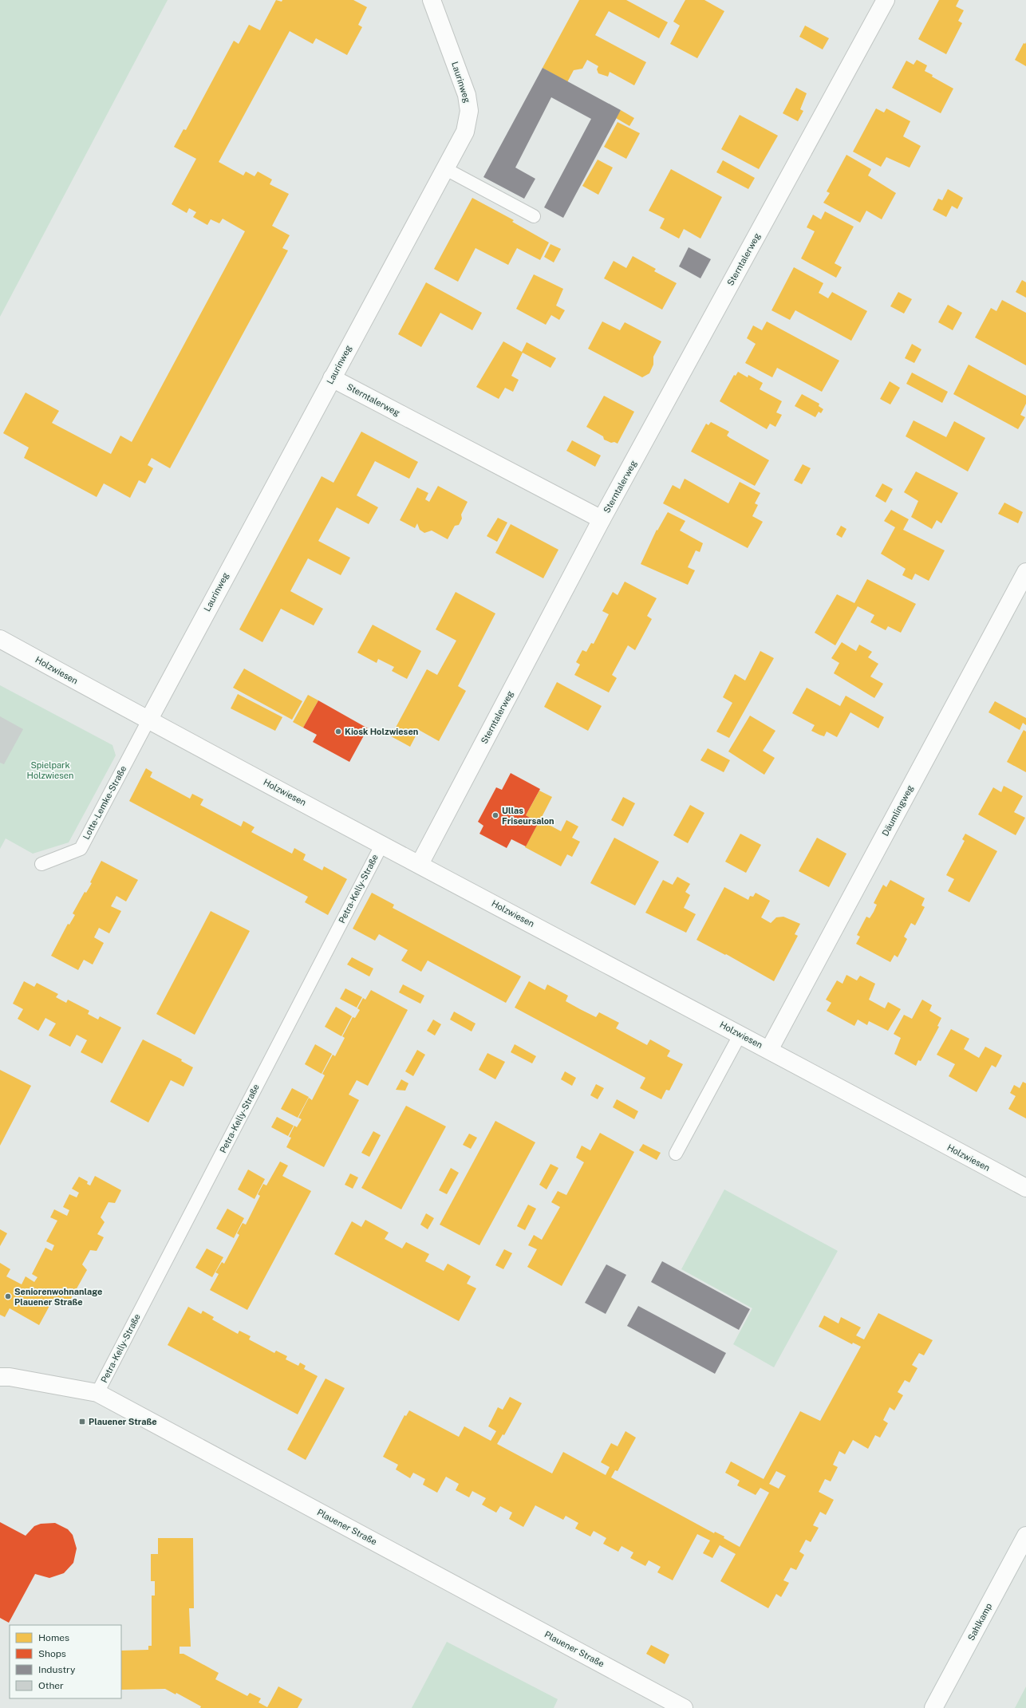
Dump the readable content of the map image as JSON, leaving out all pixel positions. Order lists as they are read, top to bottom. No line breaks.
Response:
{"streets":{"street":["Laurinweg","Sterntalerweg","Holzwiesen","Däumlingweg","Plauener Straße","Sahlkamp"],"lane":["Lotte-Lemke-Straße","Petra-Kelly-Straße"]},"crossings":[["Laurinweg","Sterntalerweg"],["Laurinweg","Holzwiesen"],["Laurinweg","Lotte-Lemke-Straße"],["Sterntalerweg","Holzwiesen"],["Holzwiesen","Lotte-Lemke-Straße"],["Holzwiesen","Däumlingweg"],["Holzwiesen","Petra-Kelly-Straße"],["Petra-Kelly-Straße","Plauener Straße"]],"parks":["Spielpark Holzwiesen"],"places":{"other":["Kiosk Holzwiesen","Ullas Friseursalon","Seniorenwohnanlage Plauener Straße"],"transit":["Plauener Straße"]},"legend":["Homes","Shops","Industry","Other"]}
